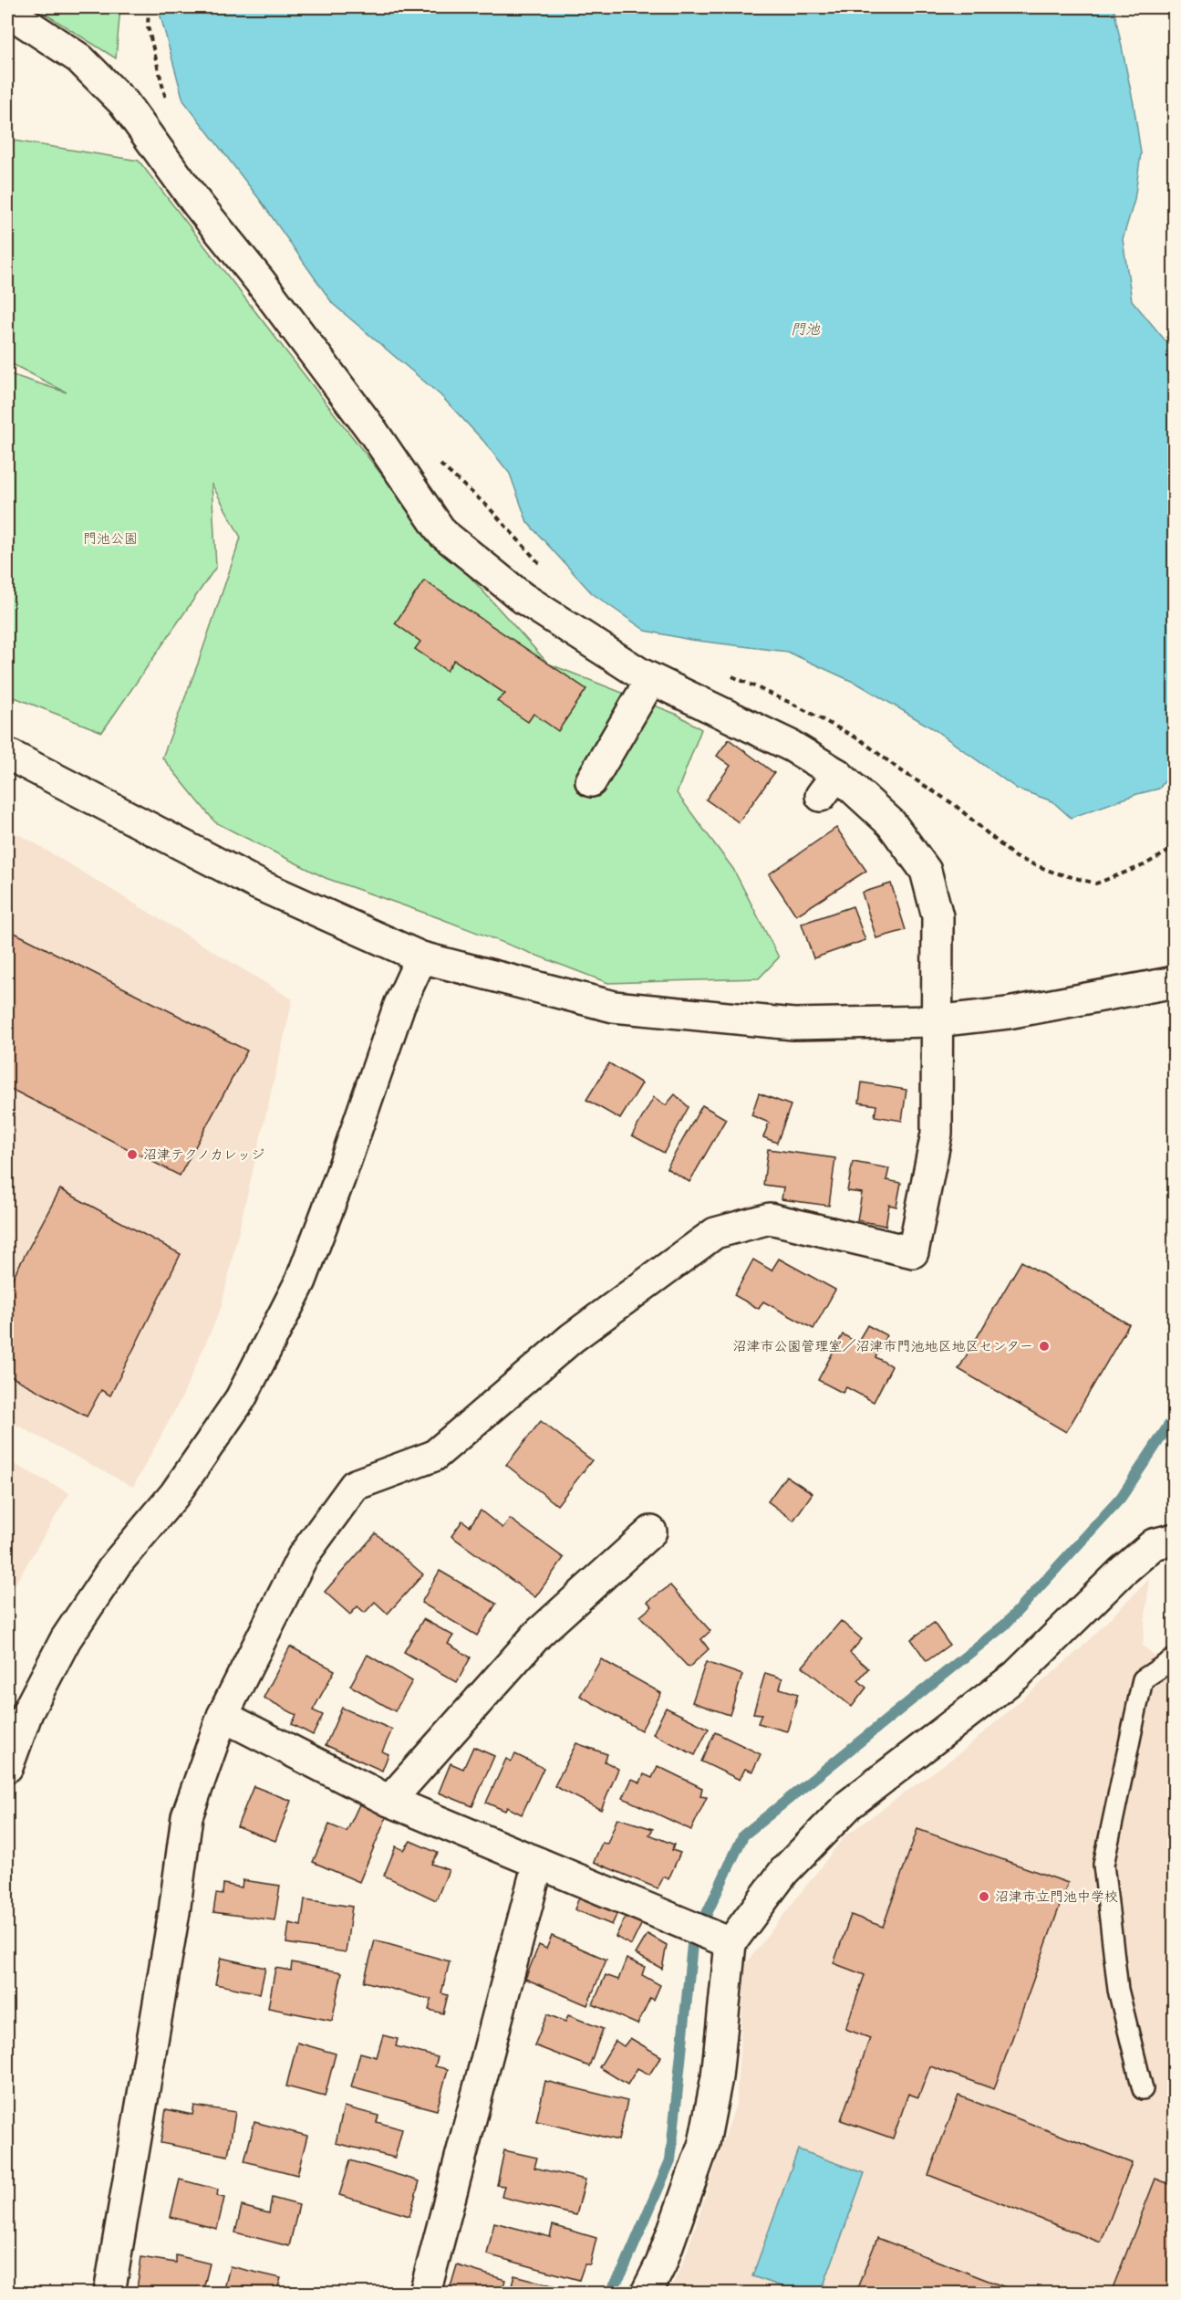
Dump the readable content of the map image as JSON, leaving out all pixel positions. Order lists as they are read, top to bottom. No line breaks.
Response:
{"water":["門池"],"parks":["門池公園"],"places":["沼津テクノカレッジ","沼津市公園管理室／沼津市門池地区地区センター","沼津市立門池中学校"]}
